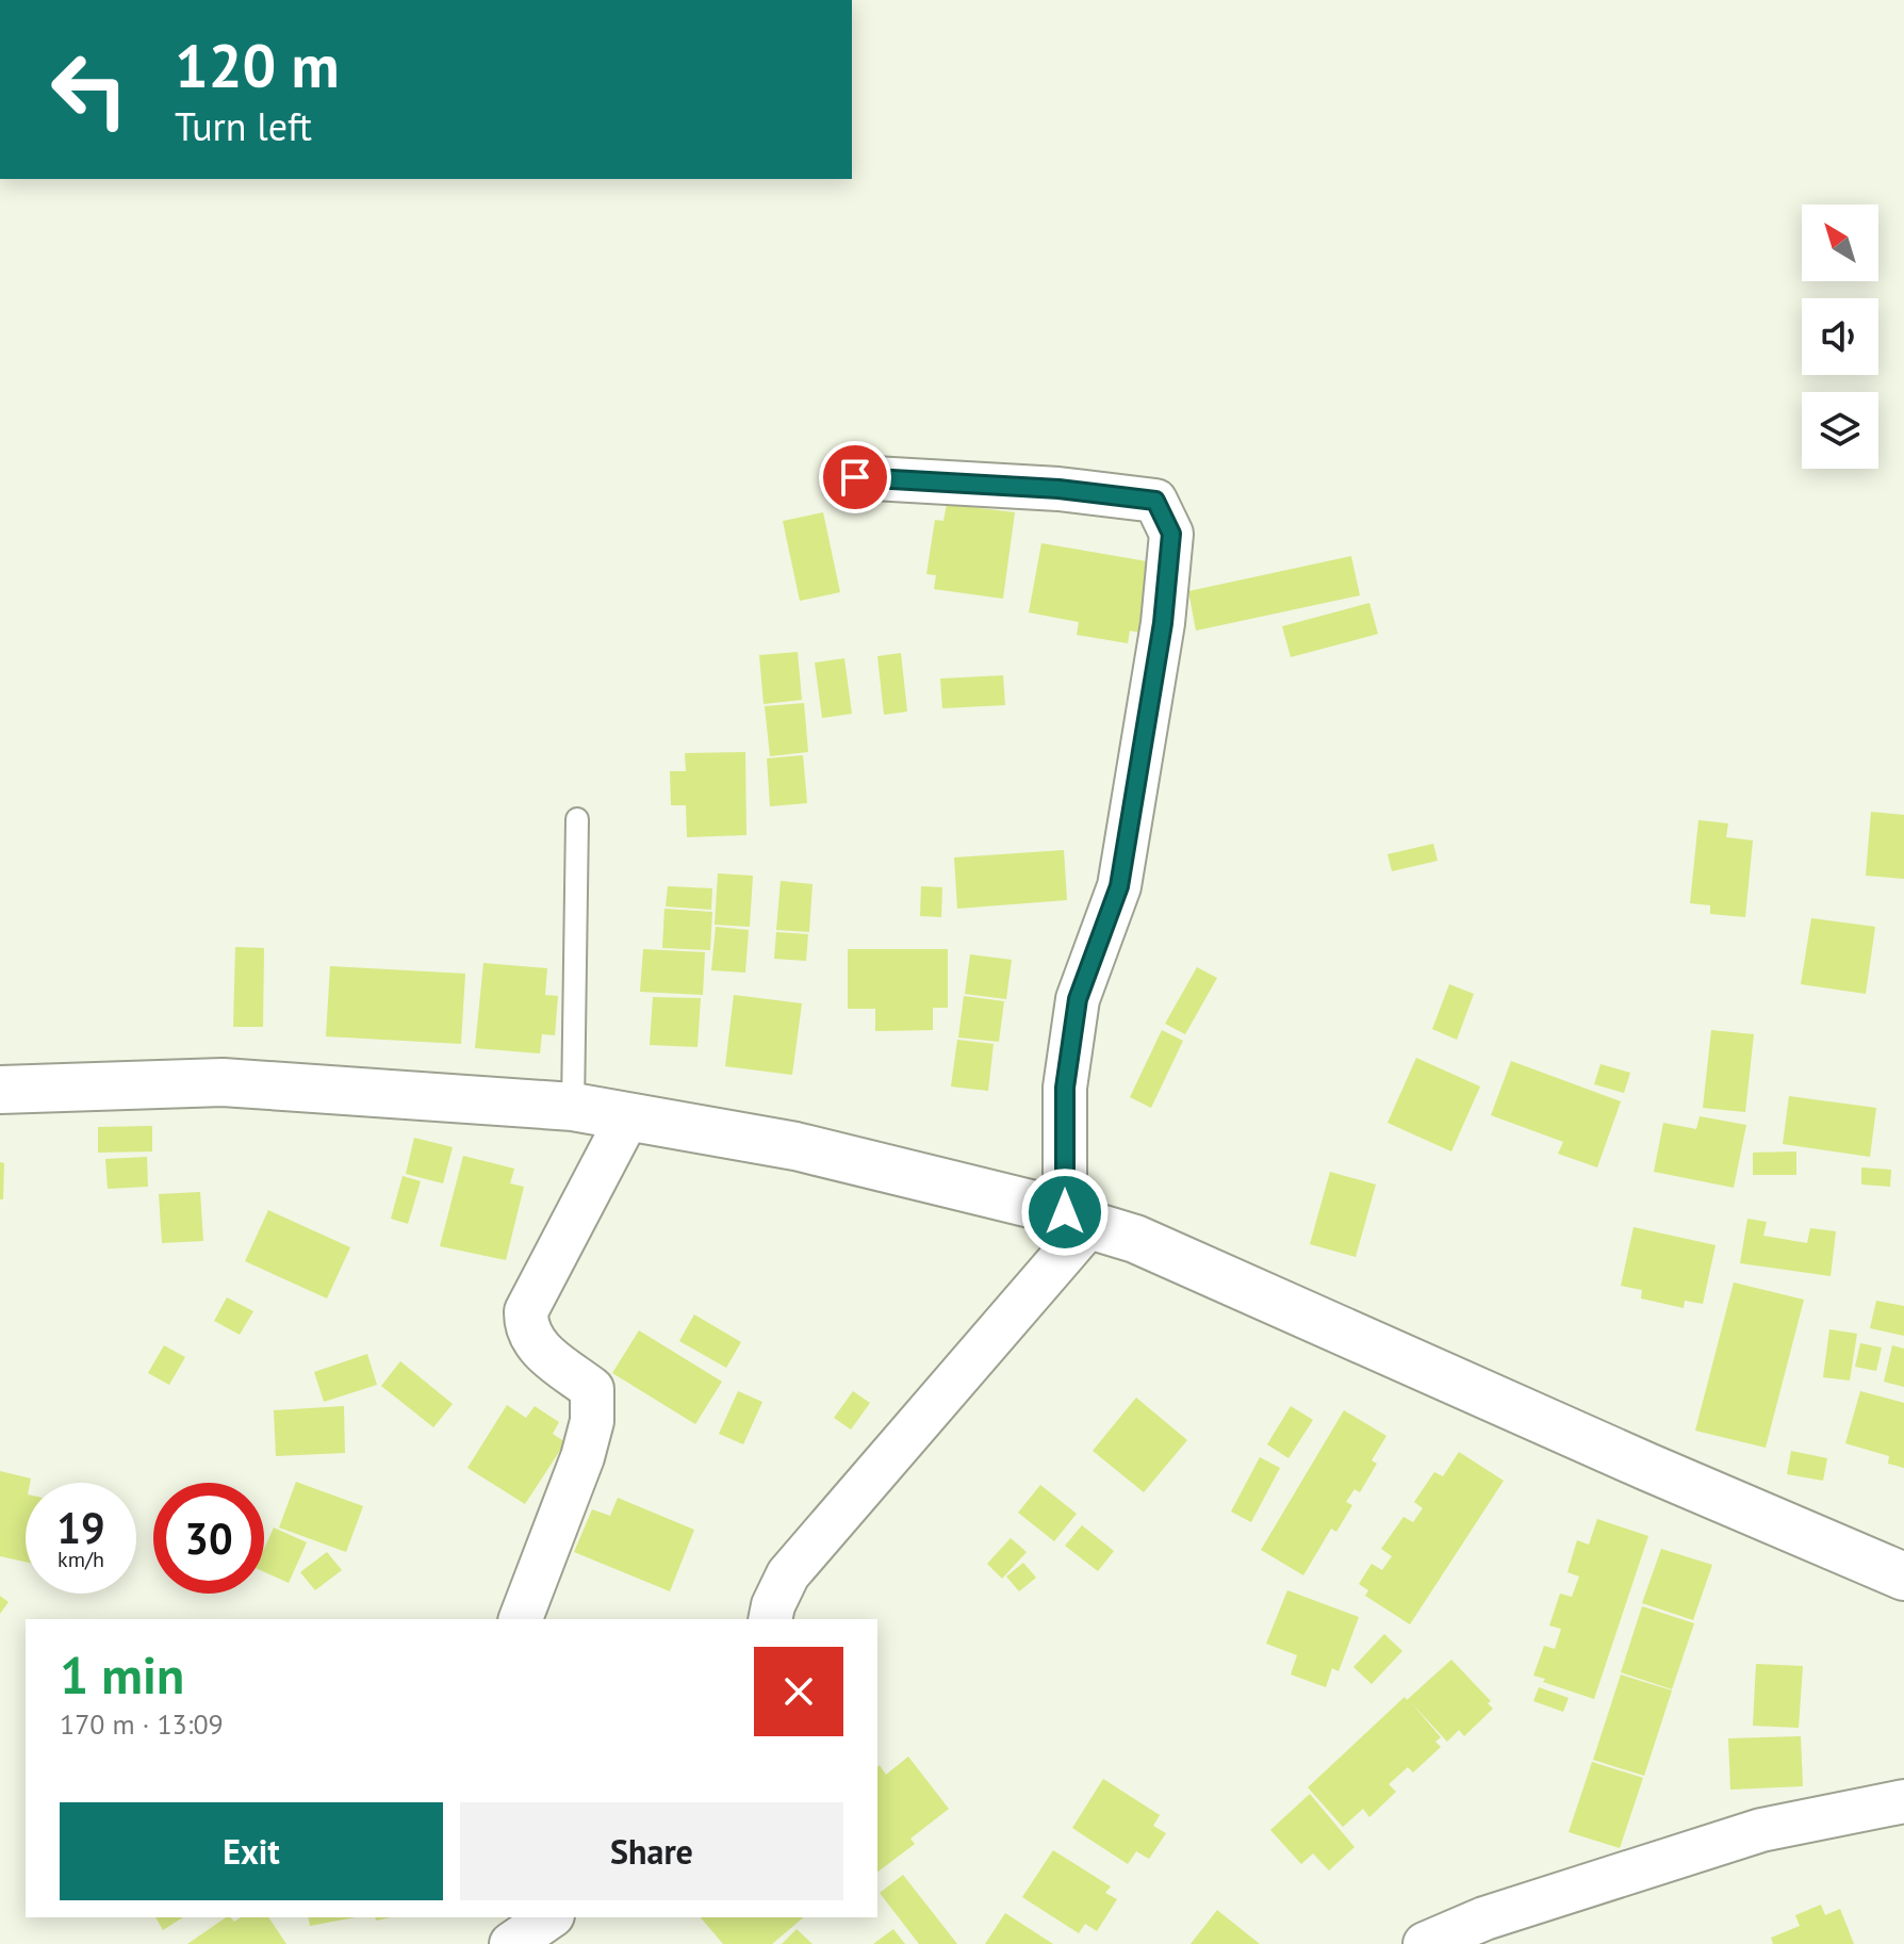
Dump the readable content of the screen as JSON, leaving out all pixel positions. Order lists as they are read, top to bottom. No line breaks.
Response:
{"north":"top left","page":{"turn":["120 m","Turn left"],"speed":"19 km/h","limit":"30","heading":["1 min","170 m · 13:09"],"buttons":["Exit","Share"]}}
